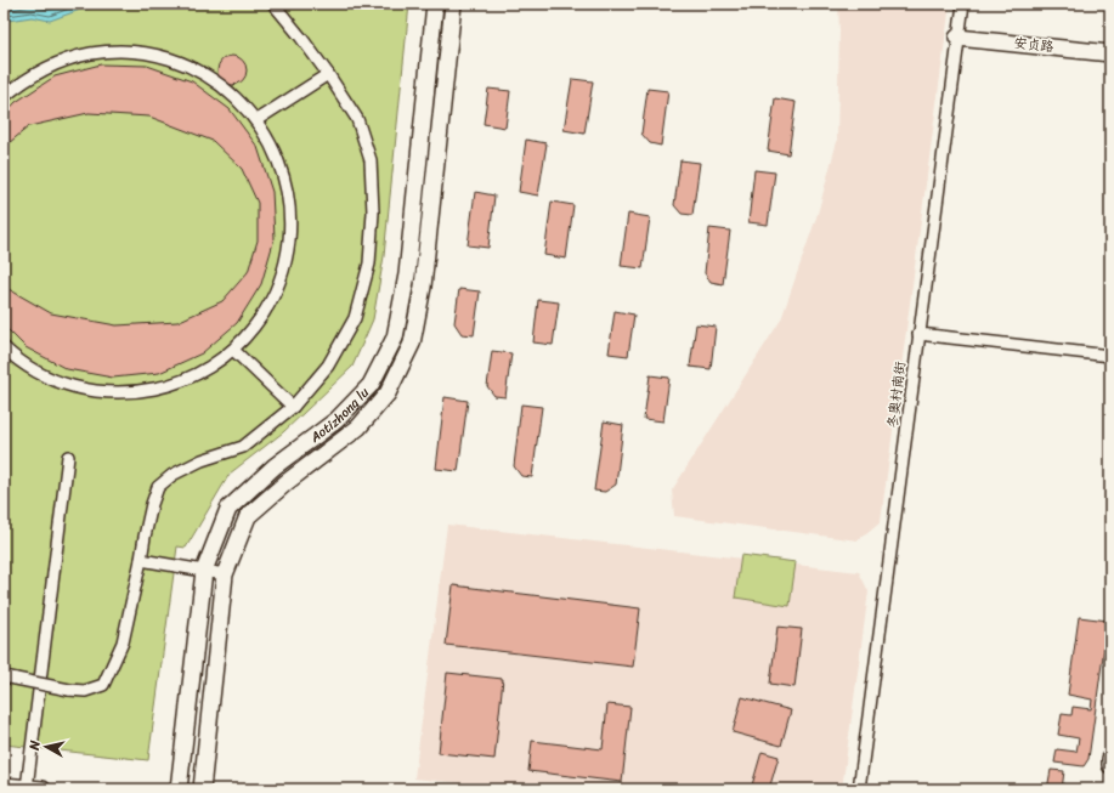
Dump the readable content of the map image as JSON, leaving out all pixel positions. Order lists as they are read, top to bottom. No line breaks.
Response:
{"streets":{"main road":["安贞路","Aotizhong lu"],"street":["冬奥村南街"]},"crossings":[["安贞路","冬奥村南街"]],"north":"left"}
